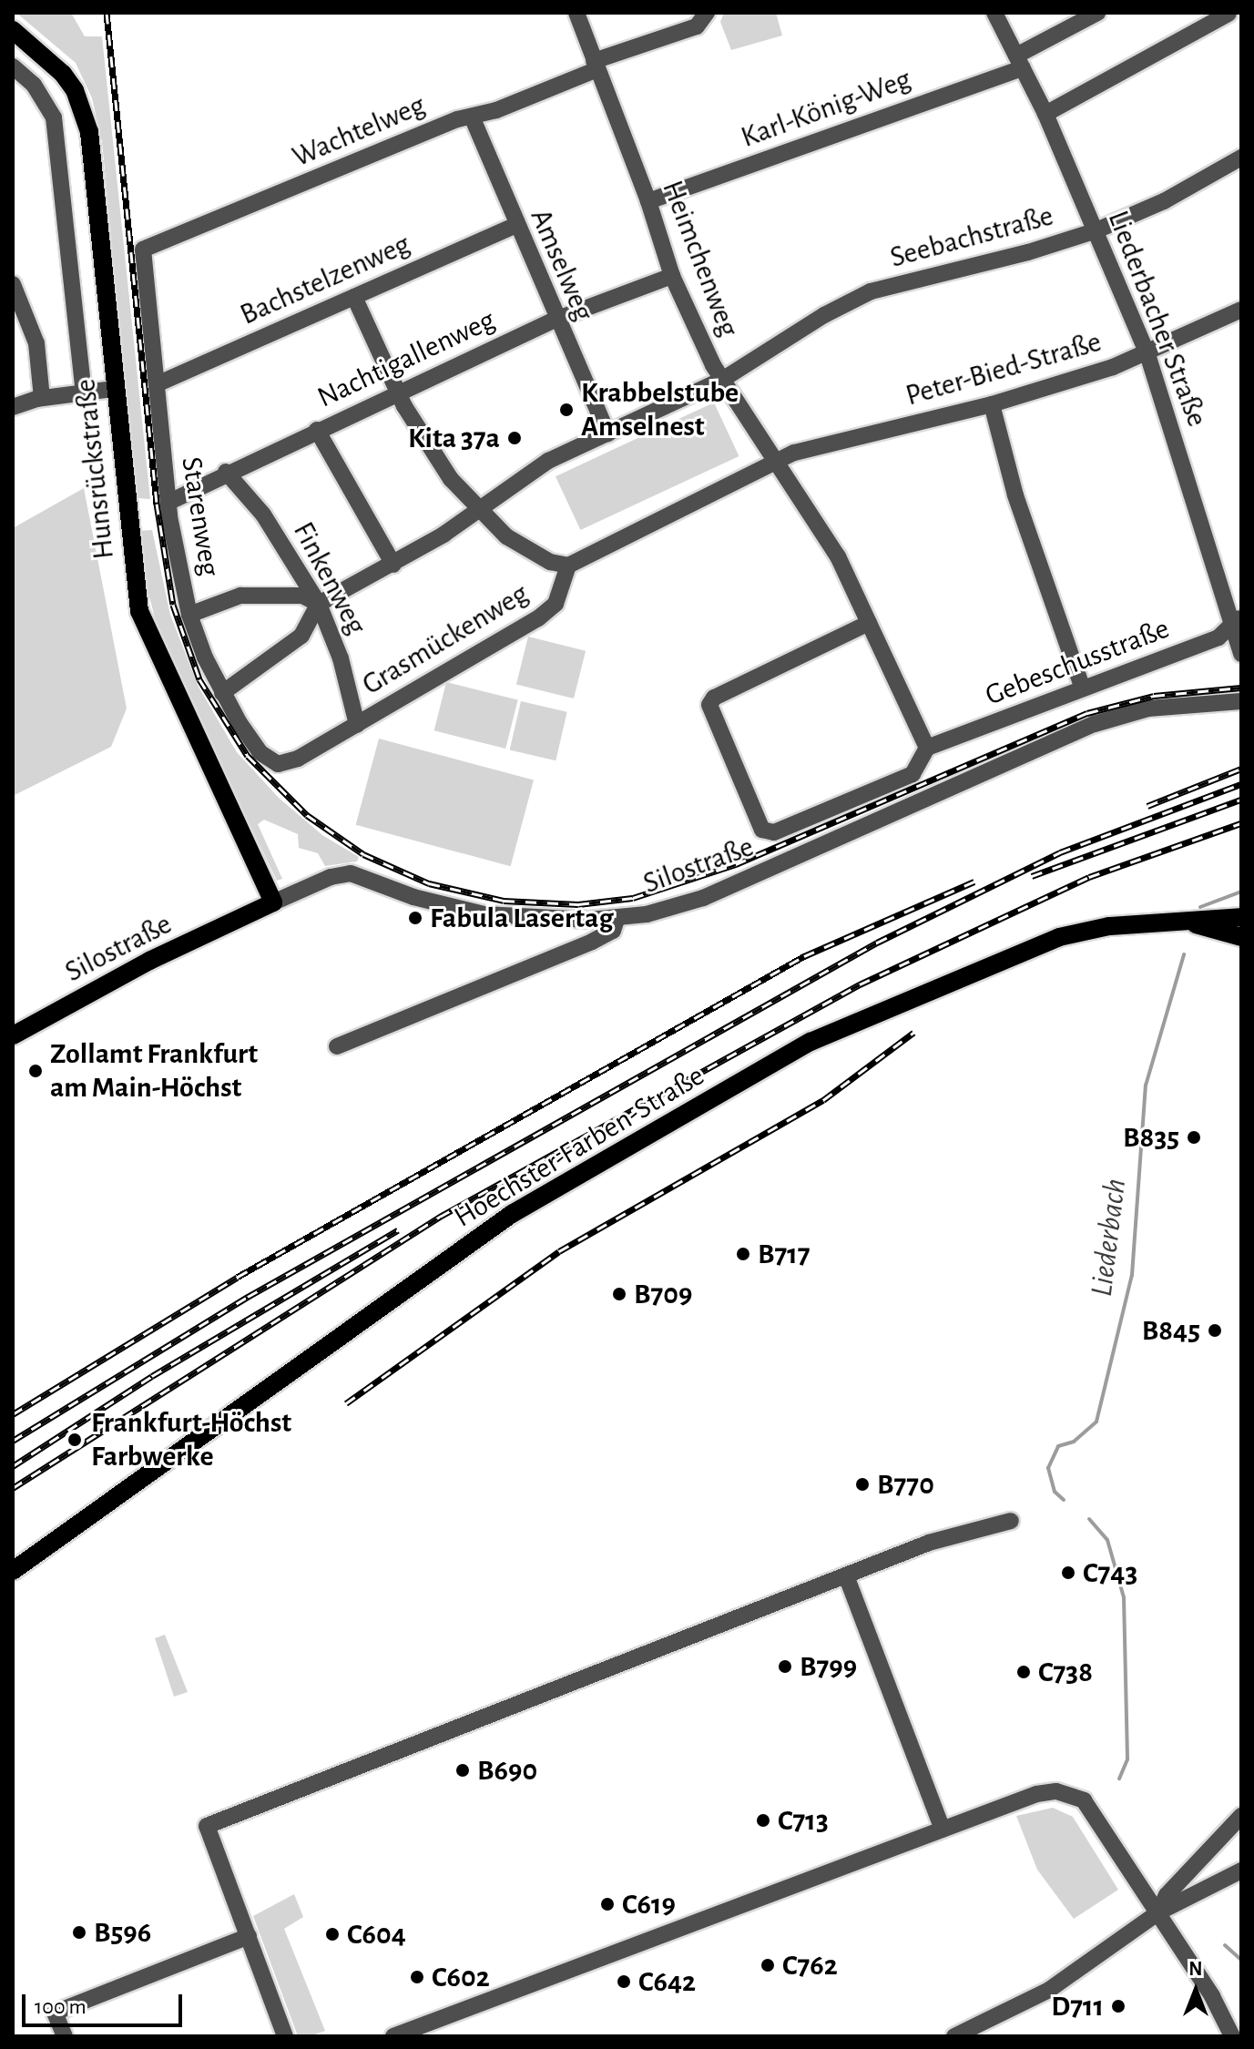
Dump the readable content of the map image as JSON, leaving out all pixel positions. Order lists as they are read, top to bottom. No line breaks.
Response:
{"streets":{"main road":["Hunsrückstraße","Silostraße","Hoechster-Farben-Straße"],"street":["Karl-König-Weg","Wachtelweg","Seebachstraße","Heimchenweg","Amselweg","Bachstelzenweg","Liederbacher Straße","Nachtigallenweg","Peter-Bied-Straße","Starenweg","Finkenweg","Grasmückenweg","Gebeschusstraße"]},"crossings":[["Karl-König-Weg","Heimchenweg"],["Karl-König-Weg","Liederbacher Straße"],["Wachtelweg","Heimchenweg"],["Wachtelweg","Amselweg"],["Wachtelweg","Starenweg"],["Seebachstraße","Heimchenweg"],["Seebachstraße","Amselweg"],["Seebachstraße","Liederbacher Straße"],["Seebachstraße","Finkenweg"],["Heimchenweg","Nachtigallenweg"],["Heimchenweg","Peter-Bied-Straße"],["Heimchenweg","Gebeschusstraße"],["Amselweg","Bachstelzenweg"],["Amselweg","Nachtigallenweg"],["Bachstelzenweg","Starenweg"],["Liederbacher Straße","Peter-Bied-Straße"],["Liederbacher Straße","Gebeschusstraße"],["Nachtigallenweg","Starenweg"],["Nachtigallenweg","Finkenweg"],["Hunsrückstraße","Silostraße"],["Starenweg","Grasmückenweg"],["Finkenweg","Grasmückenweg"]],"water":["Liederbach"],"places":["Krabbelstube Amselnest","Kita 37a","Fabula Lasertag","Zollamt Frankfurt am Main-Höchst","B835","B717","B709","B845","Frankfurt-Höchst Farbwerke","B770","C743","B799","C738","B690","C713","C619","B596","C604","C762","C602","C642","D711"],"scale_bar":"100 m","north":"top"}
